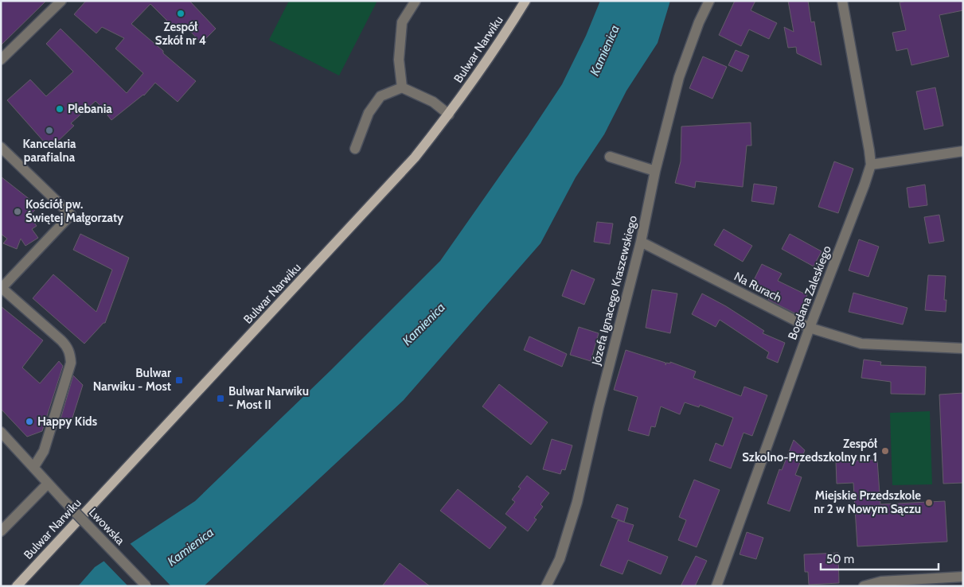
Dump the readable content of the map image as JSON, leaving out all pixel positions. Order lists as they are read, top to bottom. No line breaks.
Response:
{"streets":{"main road":["Bulwar Narwiku"],"street":["Na Rurach","Józefa Ignacego Kraszewskiego","Bogdana Zaleskiego","Lwowska"]},"crossings":[["Na Rurach","Józefa Ignacego Kraszewskiego"],["Na Rurach","Bogdana Zaleskiego"]],"water":["Kamienica"],"places":{"other":["Zespół Szkół nr 4","Plebania","Kancelaria parafialna","Kościół pw. Świętej Małgorzaty","Happy Kids","Zespół Szkolno-Przedszkolny nr 1","Miejskie Przedszkole nr 2 w Nowym Sączu"],"transit":["Bulwar Narwiku - Most","Bulwar Narwiku - Most II"]},"scale_bar":"50 m"}
